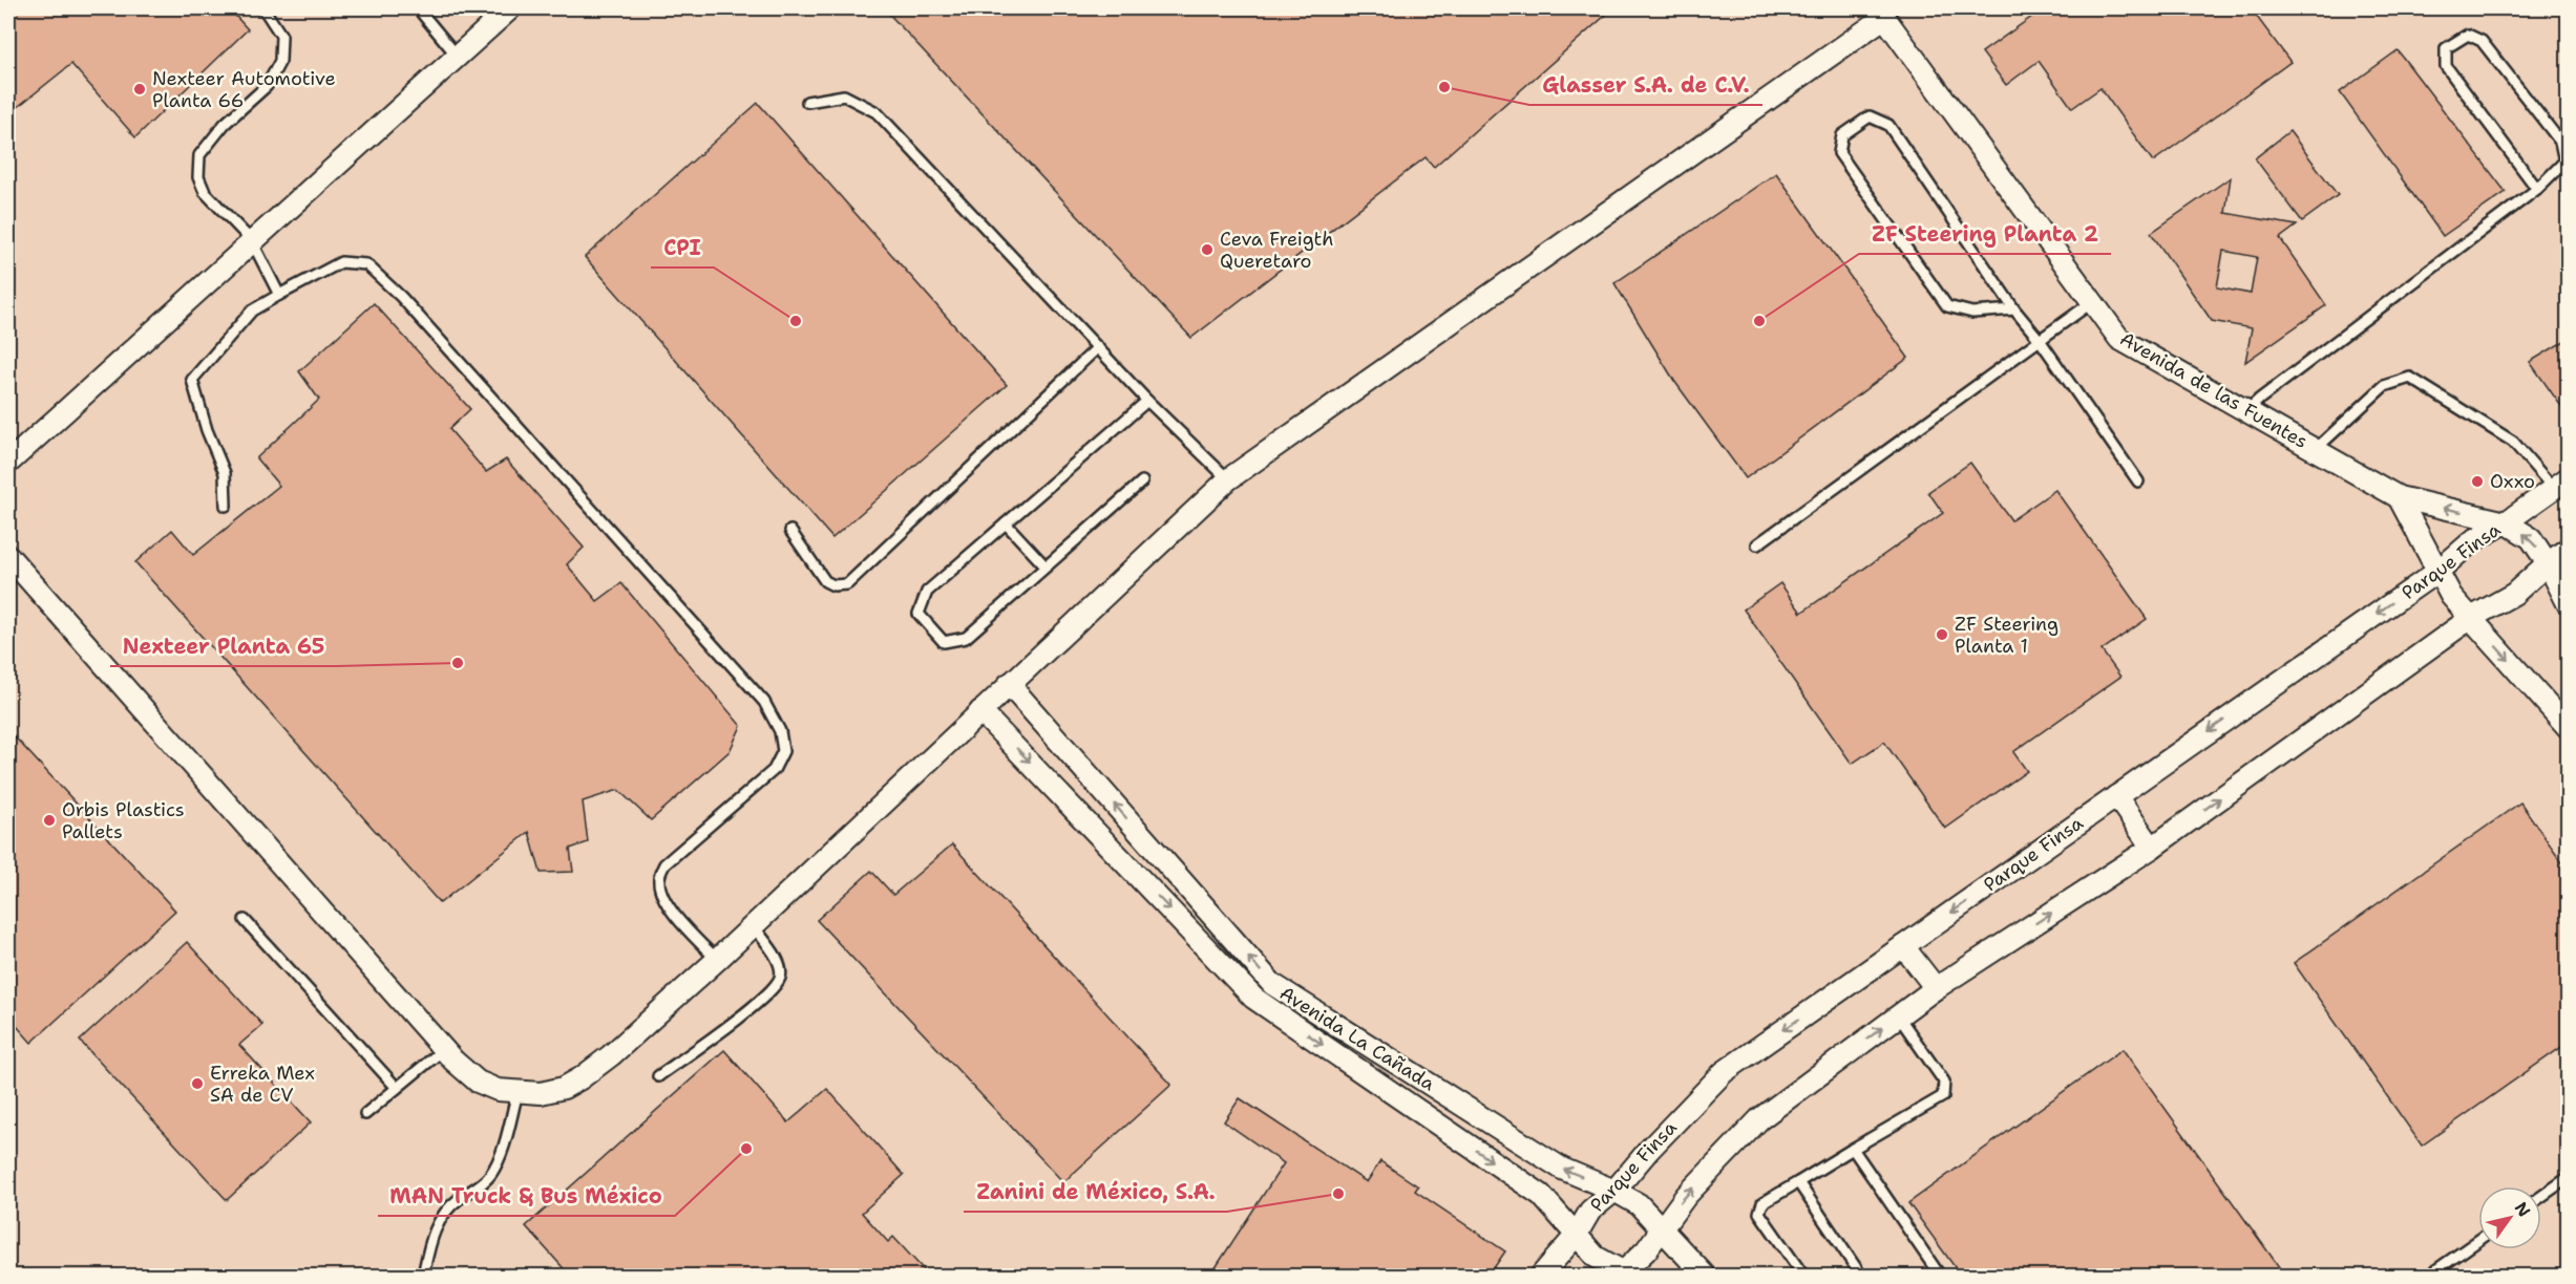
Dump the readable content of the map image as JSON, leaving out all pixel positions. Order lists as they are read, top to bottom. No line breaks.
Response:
{"streets":{"street":["Avenida de las Fuentes","Parque Finsa","Avenida La Cañada"]},"crossings":[["Avenida de las Fuentes","Parque Finsa"],["Parque Finsa","Avenida La Cañada"]],"places":["Glasser S.A. de C.V.","Nexteer Automotive Planta 66","Ceva Freigth Queretaro","CPI","ZF Steering Planta 2","Oxxo","ZF Steering Planta 1","Nexteer Planta 65","Orbis Plastics Pallets","Erreka Mex SA de CV","MAN Truck & Bus México","Zanini de México, S.A."],"north":"top right"}
